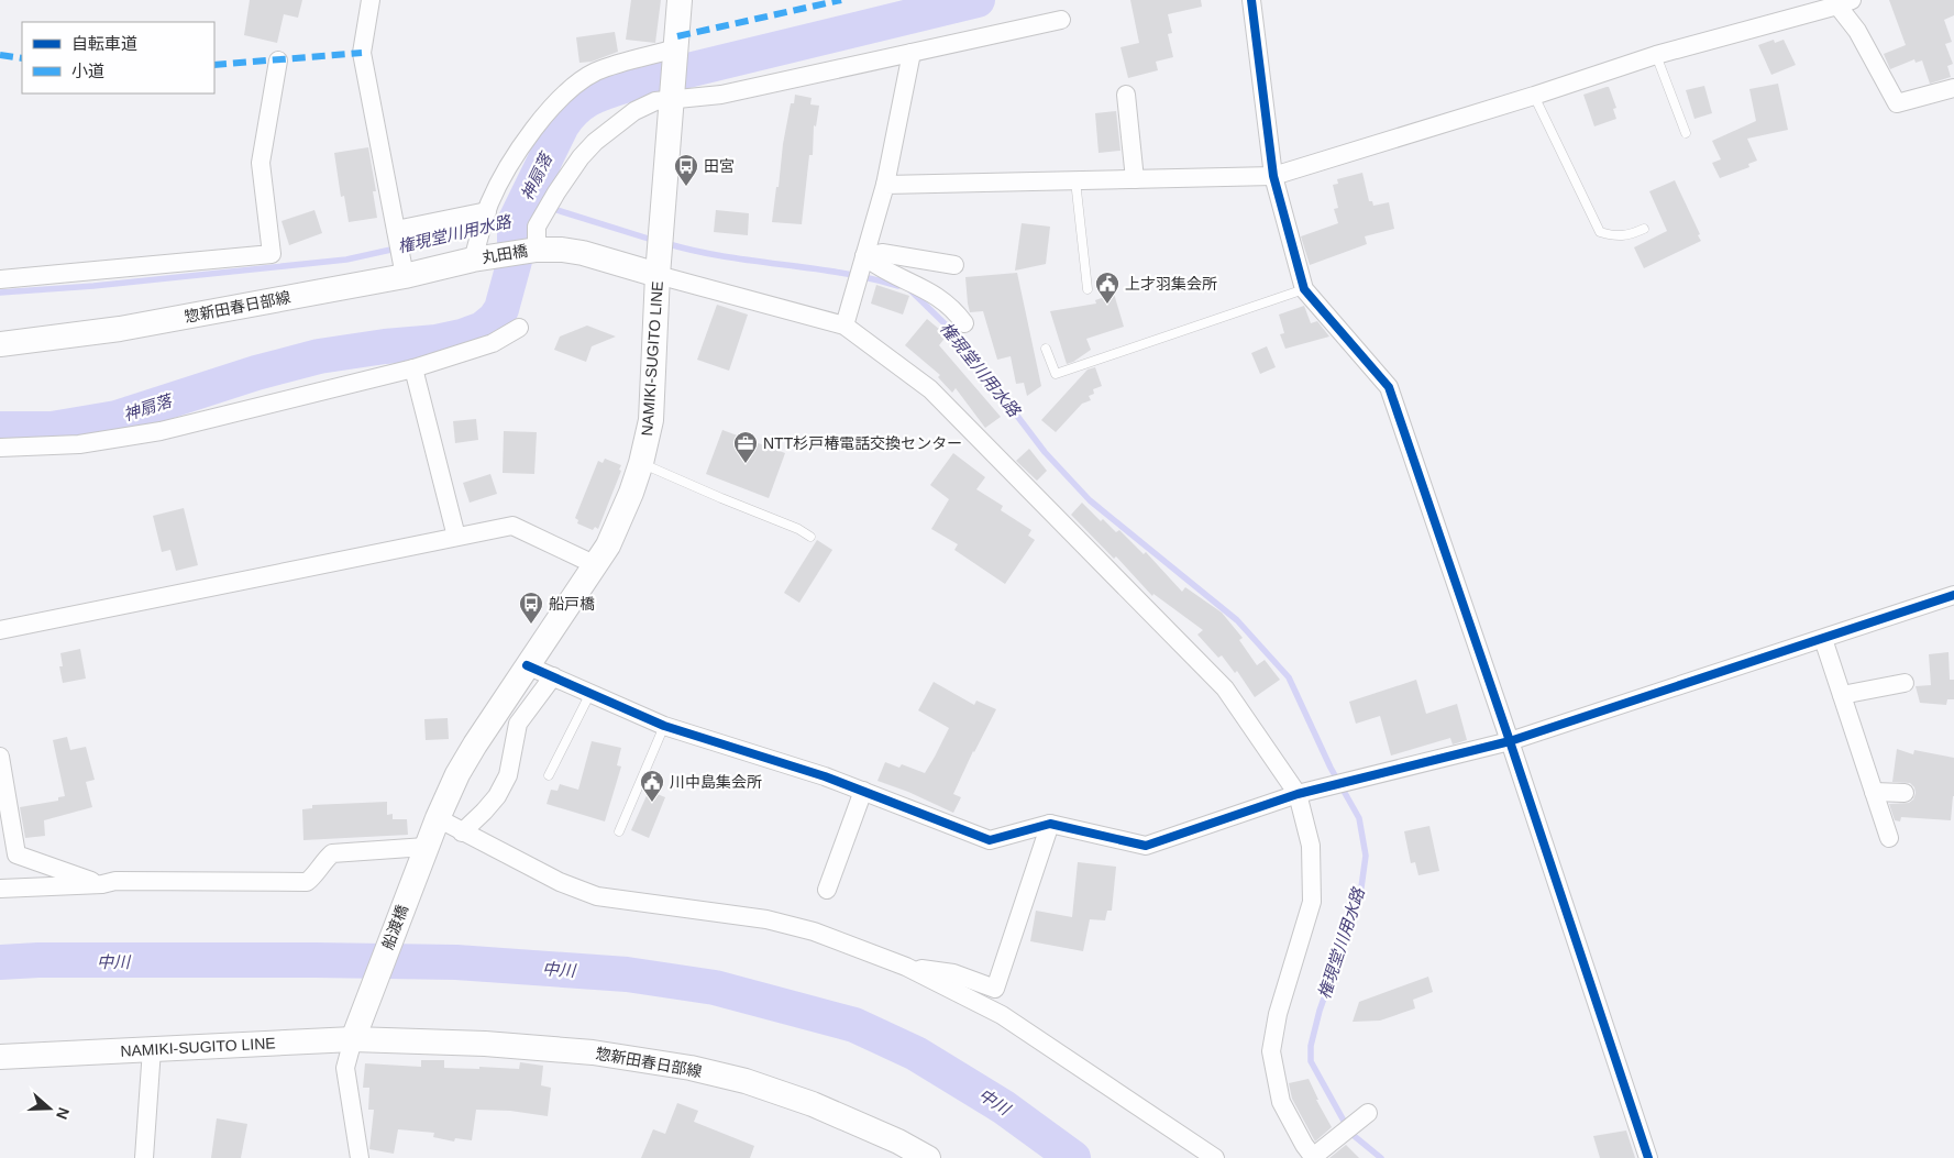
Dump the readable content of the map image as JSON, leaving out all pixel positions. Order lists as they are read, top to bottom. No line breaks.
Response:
{"streets":{"main road":["丸田橋","惣新田春日部線","NAMIKI-SUGITO LINE","船渡橋"]},"crossings":[["丸田橋","惣新田春日部線"],["惣新田春日部線","NAMIKI-SUGITO LINE"],["惣新田春日部線","船渡橋"],["NAMIKI-SUGITO LINE","船渡橋"]],"water":["神扇落","権現堂川用水路","中川"],"places":{"bus stop":["田宮","船戸橋"],"public building":["上才羽集会所","川中島集会所"],"office":["NTT杉戸椿電話交換センター"]},"legend":["自転車道","小道"],"north":"right"}
